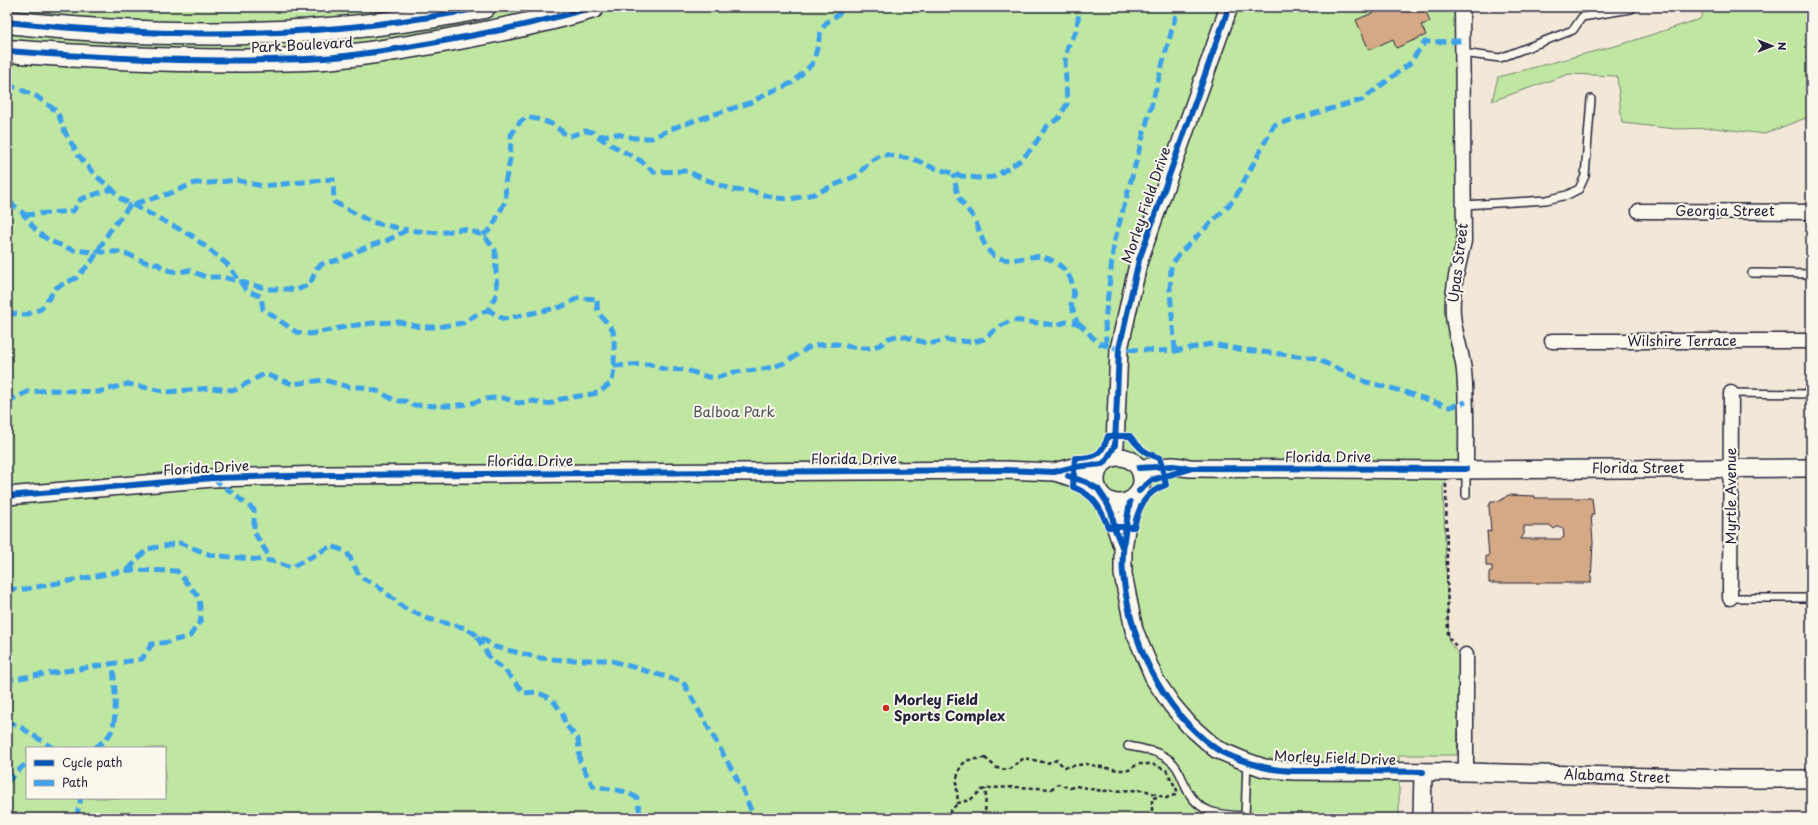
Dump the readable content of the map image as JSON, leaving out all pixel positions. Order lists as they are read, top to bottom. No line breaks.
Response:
{"streets":{"main road":["Park Boulevard"],"street":["Morley Field Drive","Georgia Street","Upas Street","Wilshire Terrace","Florida Drive","Florida Street","Myrtle Avenue","Alabama Street"]},"crossings":[["Morley Field Drive","Florida Drive"],["Morley Field Drive","Alabama Street"],["Upas Street","Florida Drive"],["Upas Street","Florida Street"],["Florida Drive","Florida Street"],["Florida Street","Myrtle Avenue"]],"parks":["Balboa Park"],"places":["Morley Field Sports Complex"],"legend":["Cycle path","Path"],"north":"right"}
